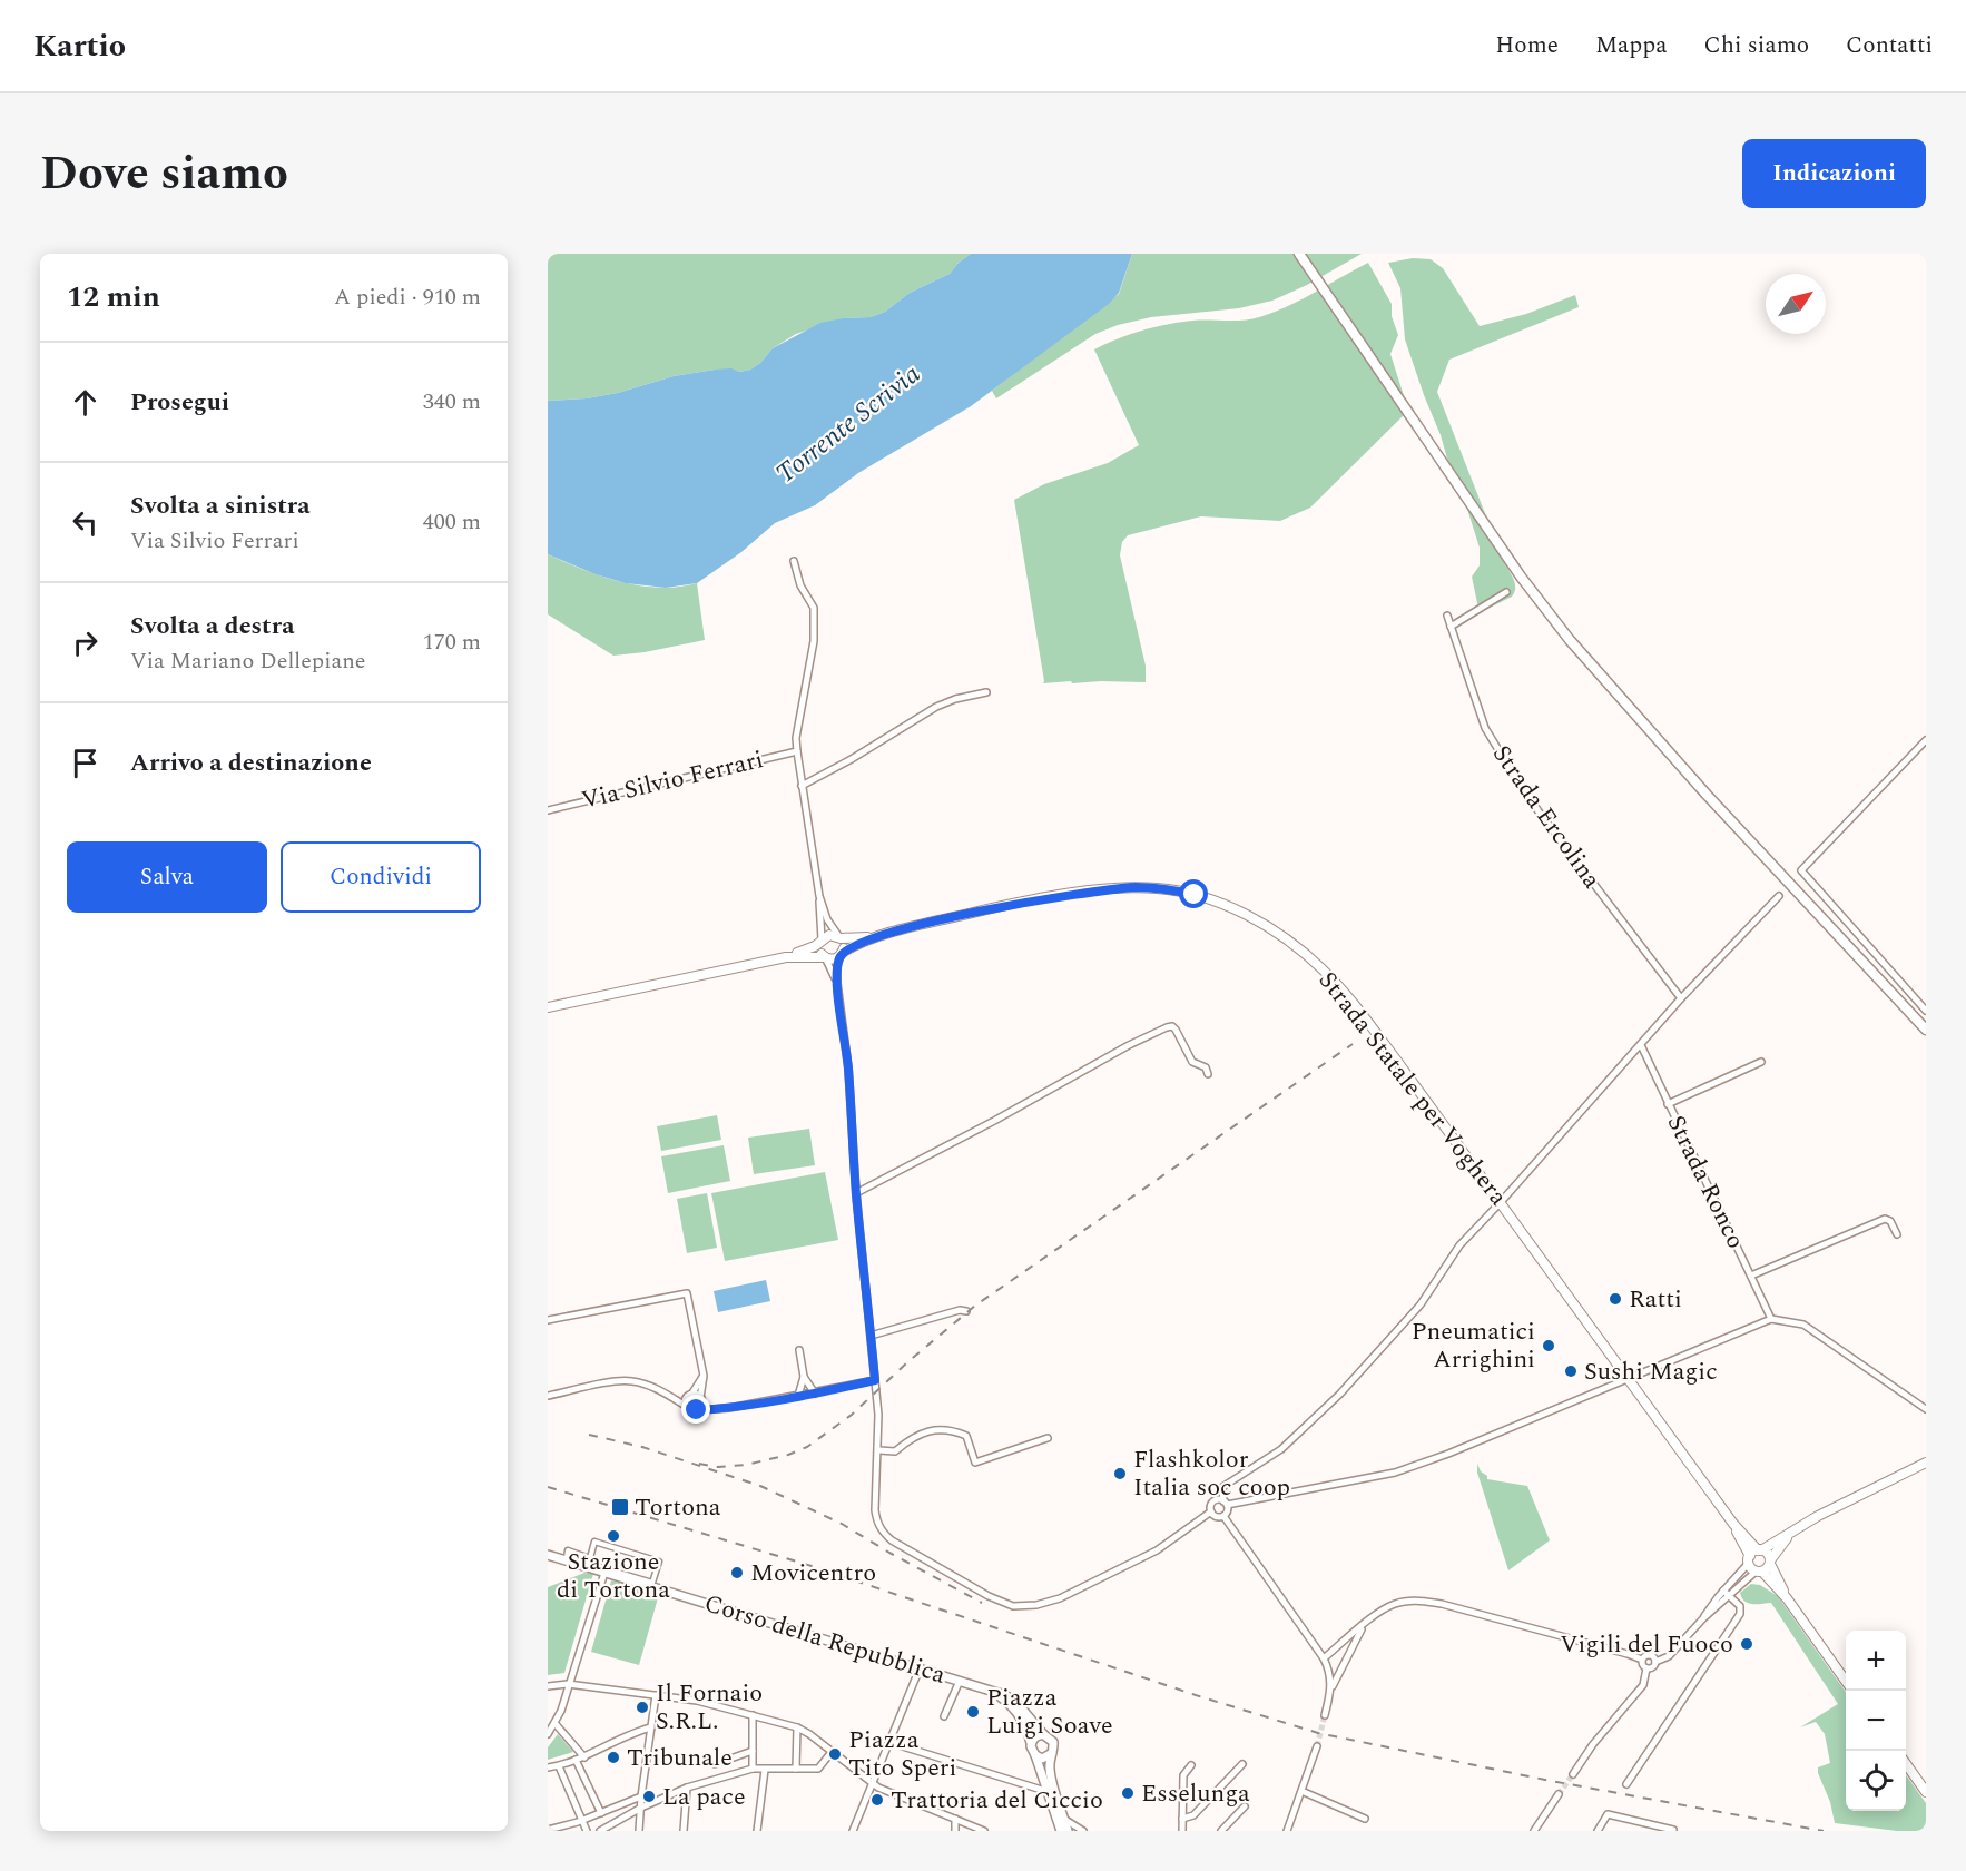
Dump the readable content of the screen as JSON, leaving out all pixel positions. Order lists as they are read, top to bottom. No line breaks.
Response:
{"streets":{"main road":["Strada Statale per Voghera"],"street":["Via Silvio Ferrari","Strada Ercolina","Strada Ronco","Corso della Repubblica"]},"crossings":[["Via Silvio Ferrari","Strada Statale per Voghera"]],"water":["Torrente Scrivia"],"places":{"other":["Ratti","Pneumatici Arrighini","Sushi Magic","Flashkolor Italia soc coop","Stazione di Tortona","Movicentro","Vigili del Fuoco","Il Fornaio S.R.L.","Piazza Luigi Soave","Piazza Tito Speri","Tribunale","Esselunga","La pace","Trattoria del Ciccio"],"transit":["Tortona"]},"north":"top right","page":{"header":"Kartio","nav":["Home","Mappa","Chi siamo","Contatti"],"title":"Dove siamo","buttons":["Indicazioni",["Salva","Condividi"]],"heading":["12 min","A piedi · 910 m"],"list":[["Prosegui","340 m"],["Svolta a sinistra","Via Silvio Ferrari","400 m"],["Svolta a destra","Via Mariano Dellepiane","170 m"],"Arrivo a destinazione"],"map_buttons":["+","−"]}}
